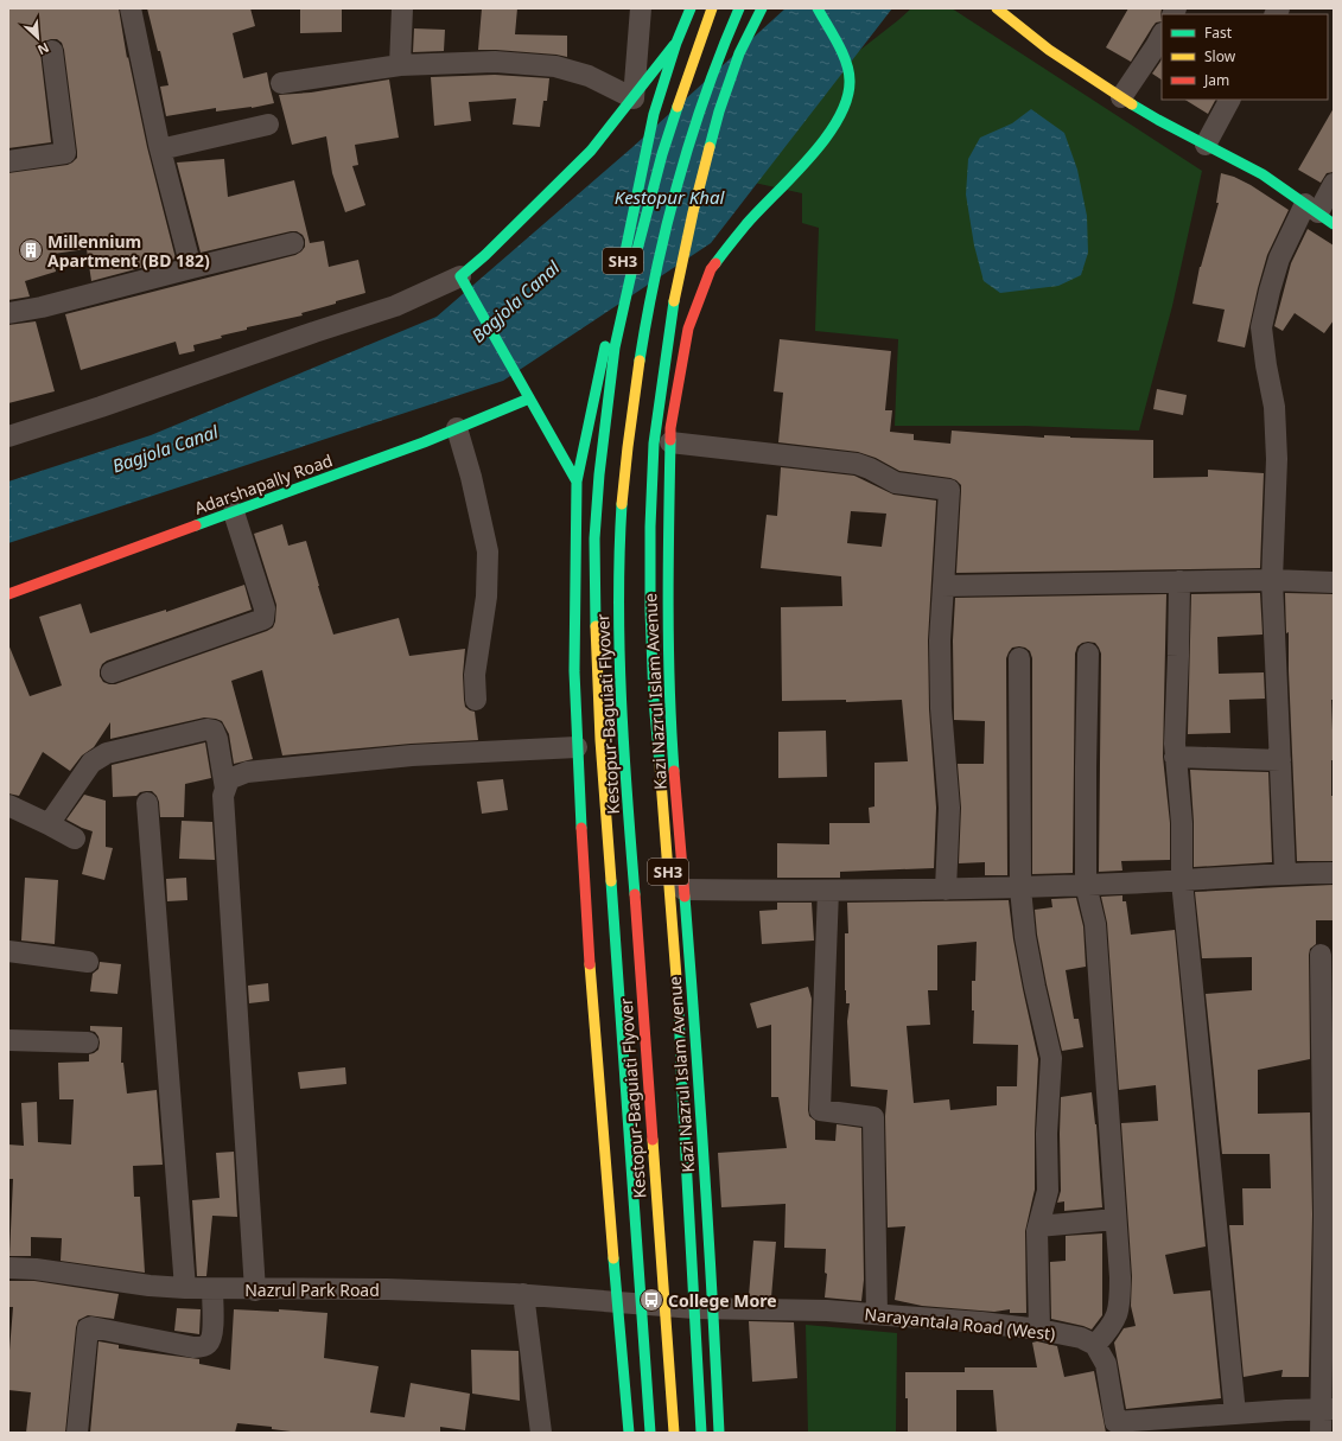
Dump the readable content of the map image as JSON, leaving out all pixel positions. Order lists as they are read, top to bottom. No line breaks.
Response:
{"streets":{"main road":["SH3","Adarshapally Road","Kazi Nazrul Islam Avenue","Kestopur-Baguiati Flyover"],"street":["Nazrul Park Road","Narayantala Road (West)"]},"crossings":[["SH3","Nazrul Park Road"],["SH3","Narayantala Road (West)"],["Kazi Nazrul Islam Avenue","Narayantala Road (West)"],["Nazrul Park Road","Narayantala Road (West)"]],"water":["Kestopur Khal","Bagjola Canal"],"places":{"building":["Millennium Apartment (BD 182)"],"bus stop":["College More"]},"legend":["Fast","Slow","Jam"],"north":"bottom right"}
